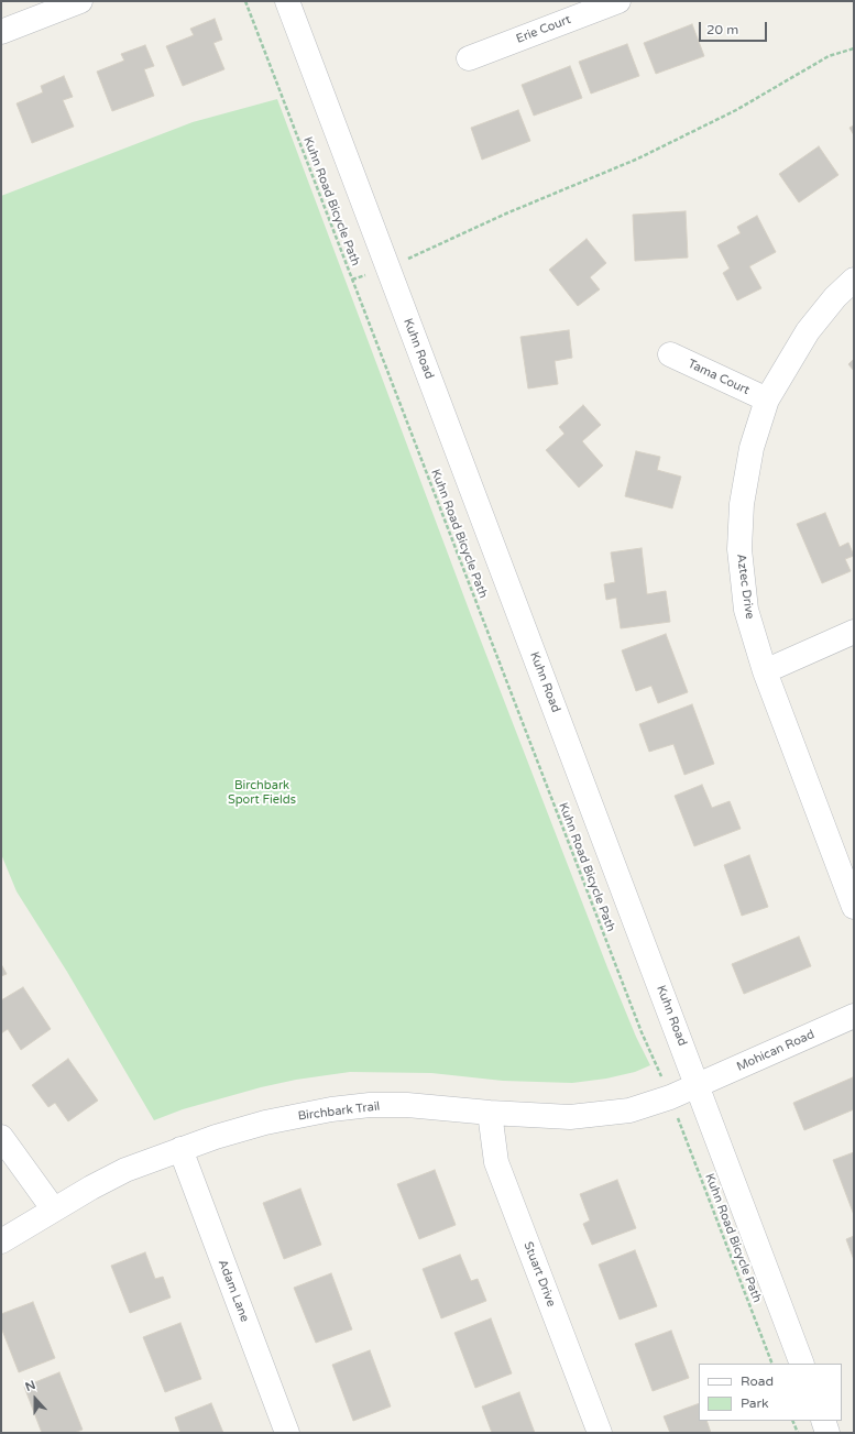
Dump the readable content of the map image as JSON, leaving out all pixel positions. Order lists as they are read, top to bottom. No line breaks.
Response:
{"streets":{"street":["Erie Court","Kuhn Road","Tama Court","Aztec Drive","Mohican Road","Birchbark Trail","Stuart Drive","Adam Lane"],"path":["Kuhn Road Bicycle Path"]},"crossings":[["Kuhn Road","Mohican Road"],["Kuhn Road","Birchbark Trail"],["Tama Court","Aztec Drive"],["Mohican Road","Birchbark Trail"],["Birchbark Trail","Stuart Drive"],["Birchbark Trail","Adam Lane"]],"parks":["Birchbark Sport Fields"],"legend":["Road","Park"],"scale_bar":"20 m","north":"top"}
